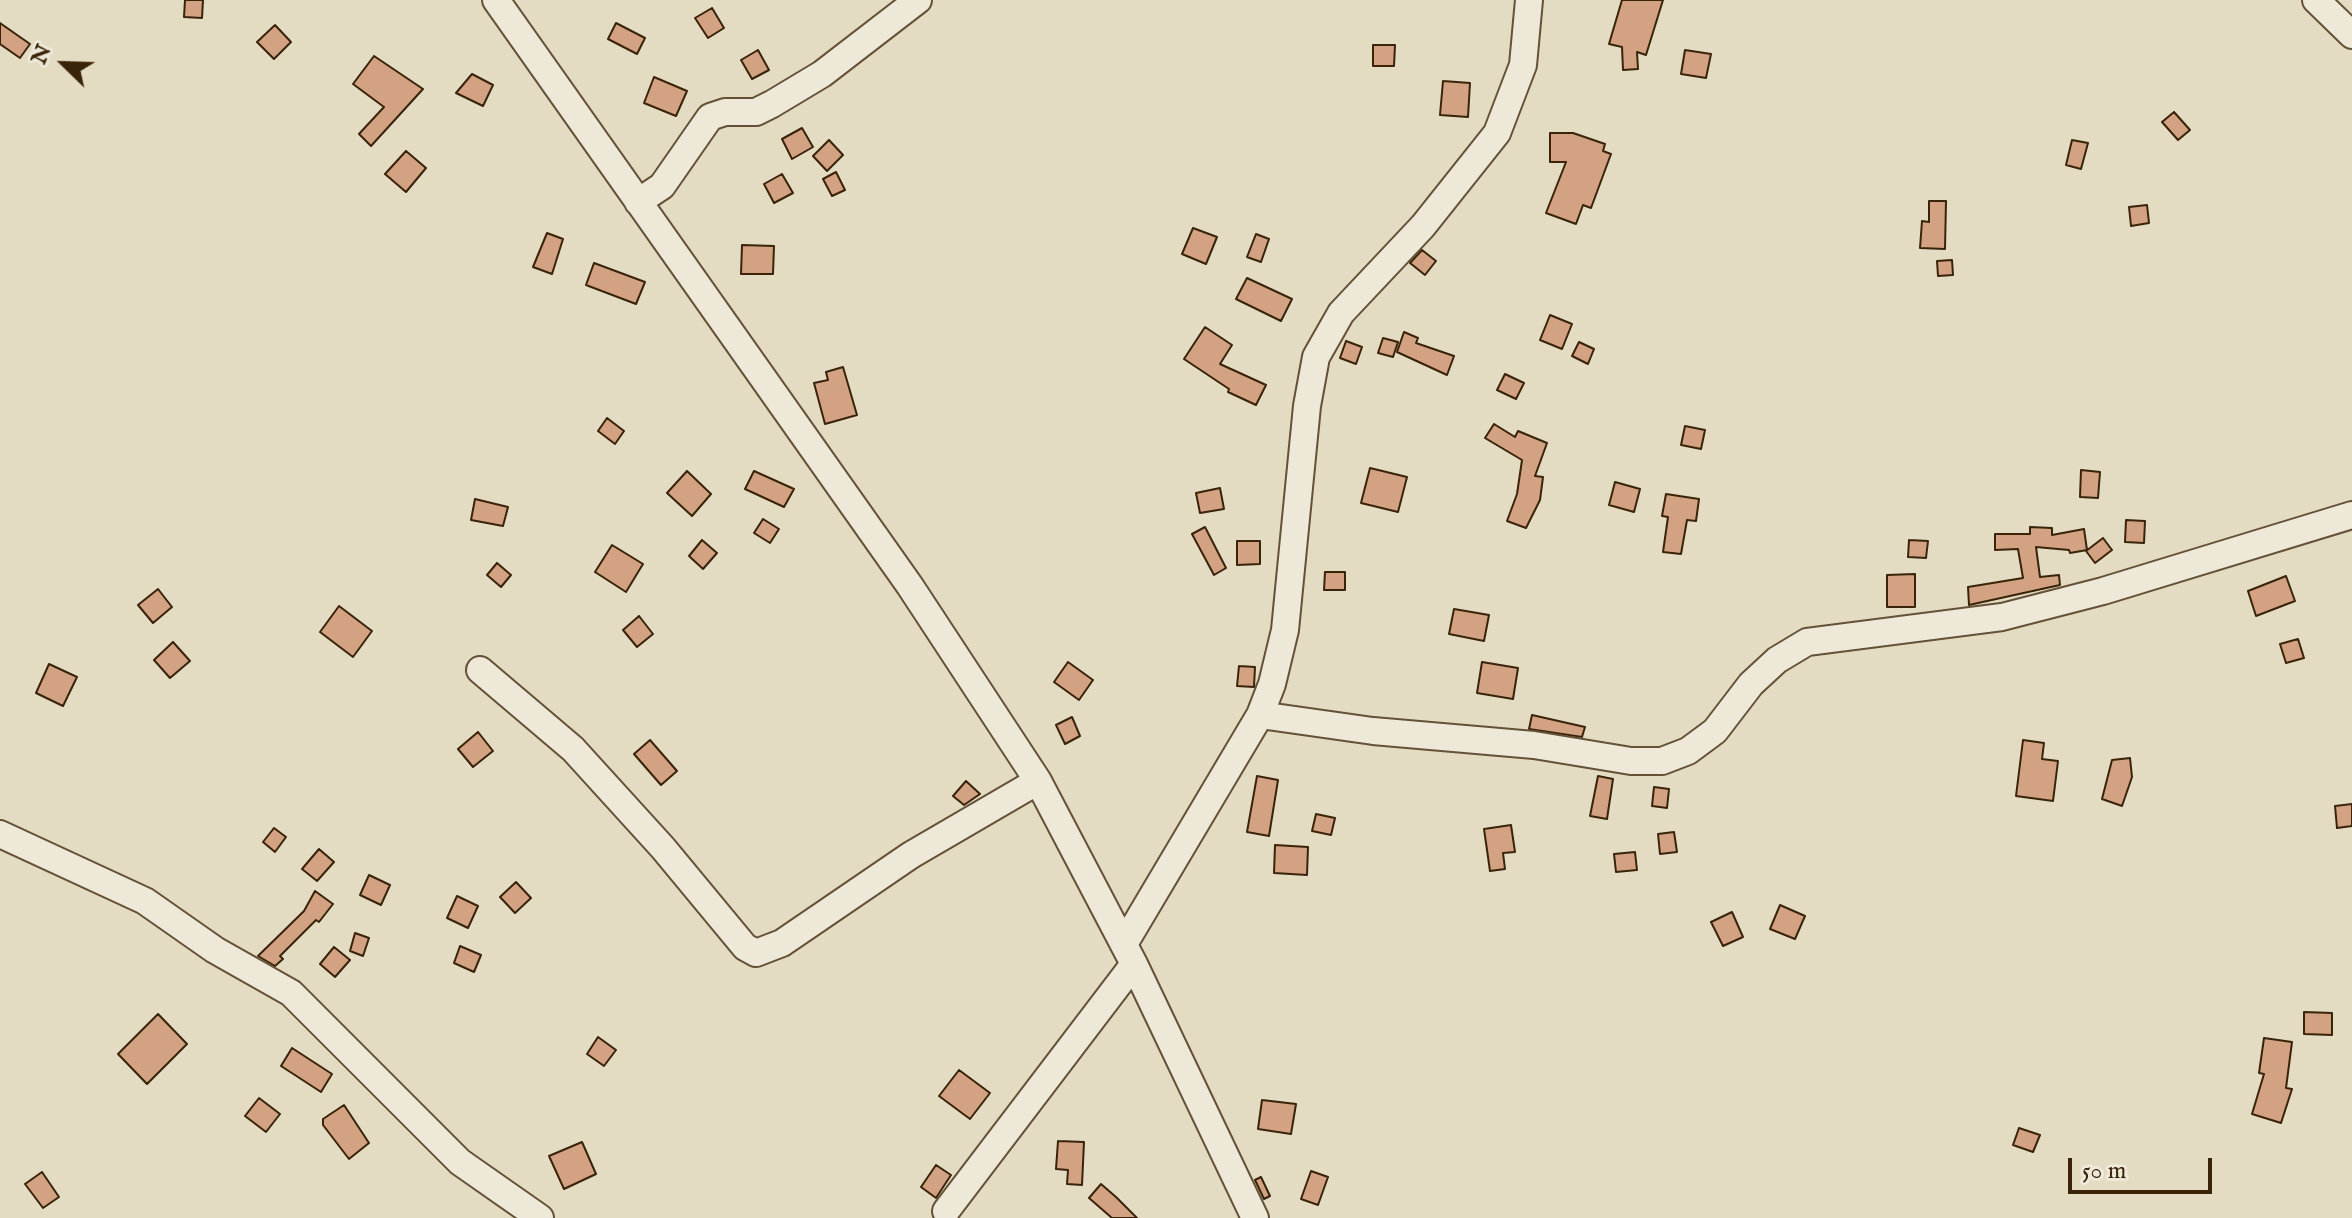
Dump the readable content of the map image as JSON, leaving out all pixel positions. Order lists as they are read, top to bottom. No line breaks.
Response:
{"scale_bar":"50 m","north":"top left"}
